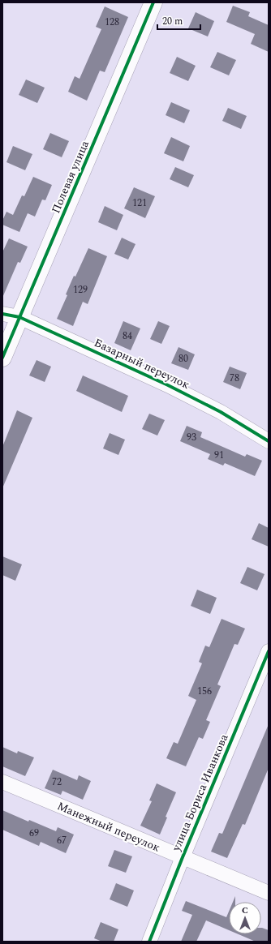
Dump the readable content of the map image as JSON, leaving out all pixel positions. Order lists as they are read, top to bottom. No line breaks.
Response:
{"streets":{"street":["Полевая улица","Базарный переулок","улица Бориса Иванкова","Манежный переулок"]},"crossings":[["Полевая улица","Базарный переулок"],["улица Бориса Иванкова","Манежный переулок"]],"house_numbers":["128","121","129","84","80","78","93","91","156","72","69","67"],"scale_bar":"20 m","north":"top"}
